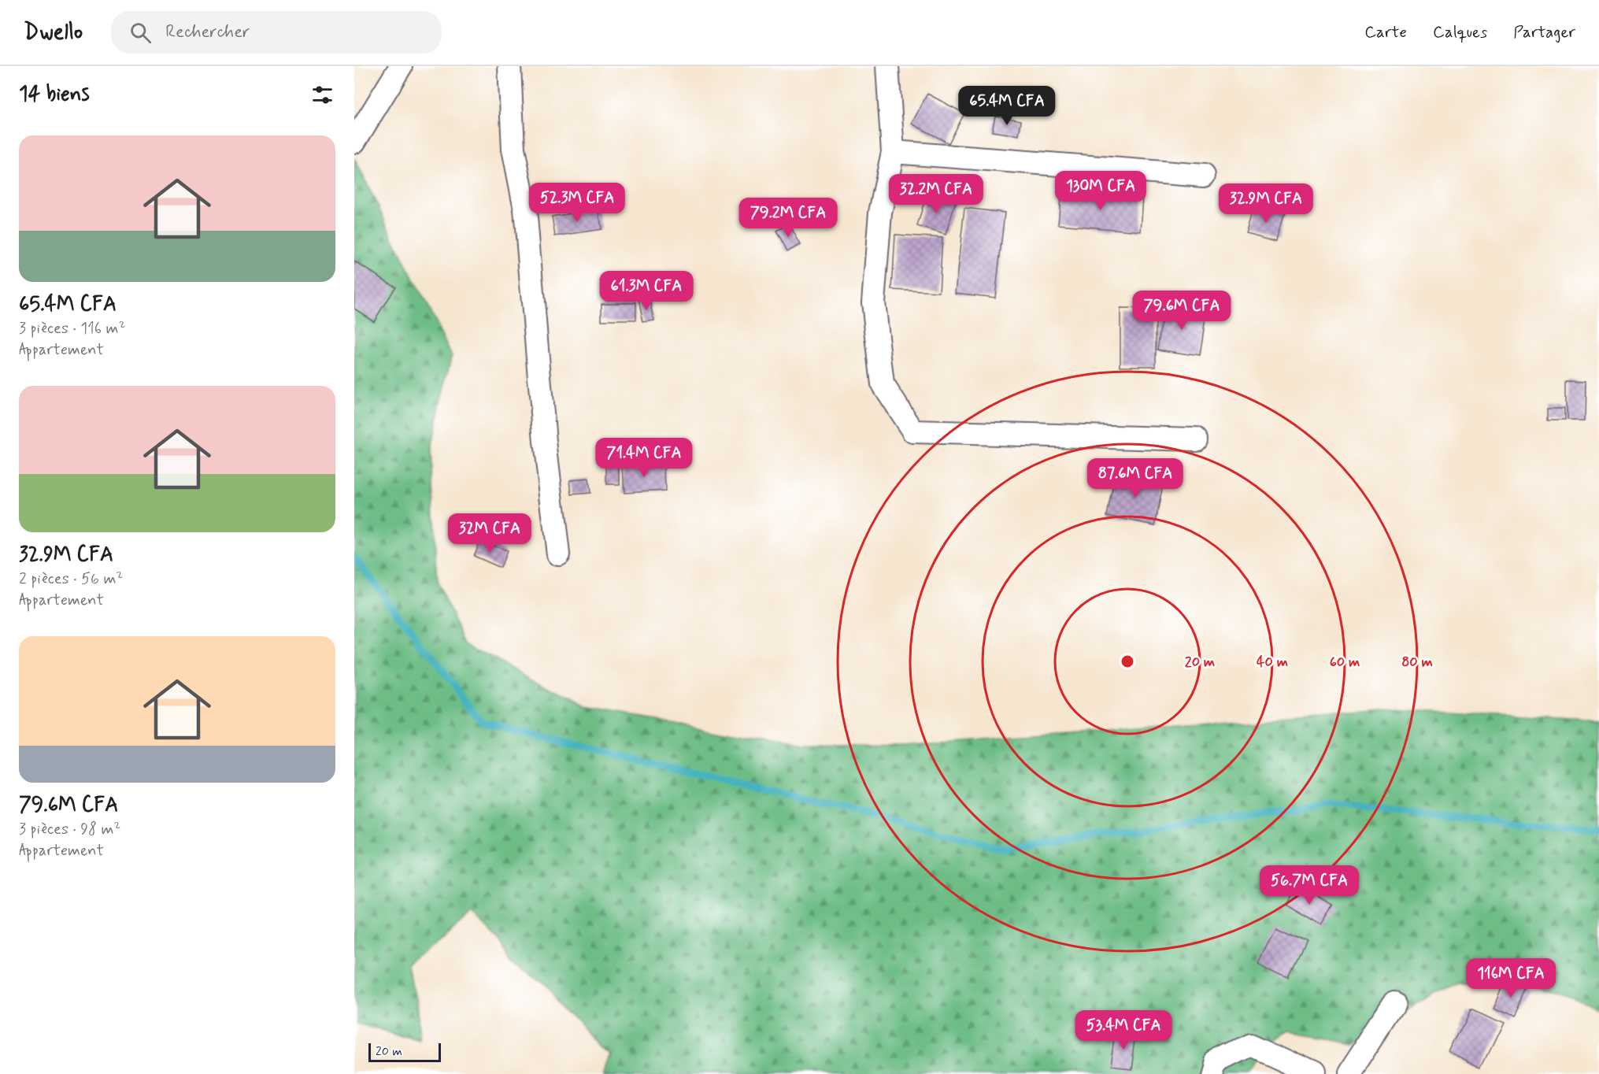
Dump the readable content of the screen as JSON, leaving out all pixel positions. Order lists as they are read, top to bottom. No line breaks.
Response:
{"scale_bar":"20 m","page":{"header":"Dwello","search":"Rechercher","nav":["Carte","Calques","Partager"],"heading":"14 biens","price":["65.4M CFA","130M CFA","32.2M CFA","52.3M CFA","32.9M CFA","79.2M CFA","61.3M CFA","79.6M CFA","71.4M CFA","87.6M CFA","32M CFA","56.7M CFA","116M CFA","53.4M CFA"],"list":[{"name":"65.4M CFA","note":"3 pièces · 116 m² · Appartement"},{"name":"32.9M CFA","note":"2 pièces · 56 m² · Appartement"},{"name":"79.6M CFA","note":"3 pièces · 98 m² · Appartement"}],"scale":"20 m"},"rings":["20 m","40 m","60 m","80 m"]}
